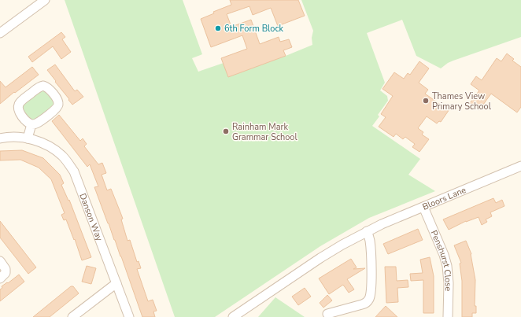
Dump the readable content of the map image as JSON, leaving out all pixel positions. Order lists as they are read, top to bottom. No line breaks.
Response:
{"streets":{"street":["Bloors Lane","Danson Way","Penshurst Close"]},"crossings":[["Bloors Lane","Penshurst Close"]],"places":["6th Form Block","Thames View Primary School","Rainham Mark Grammar School"]}
